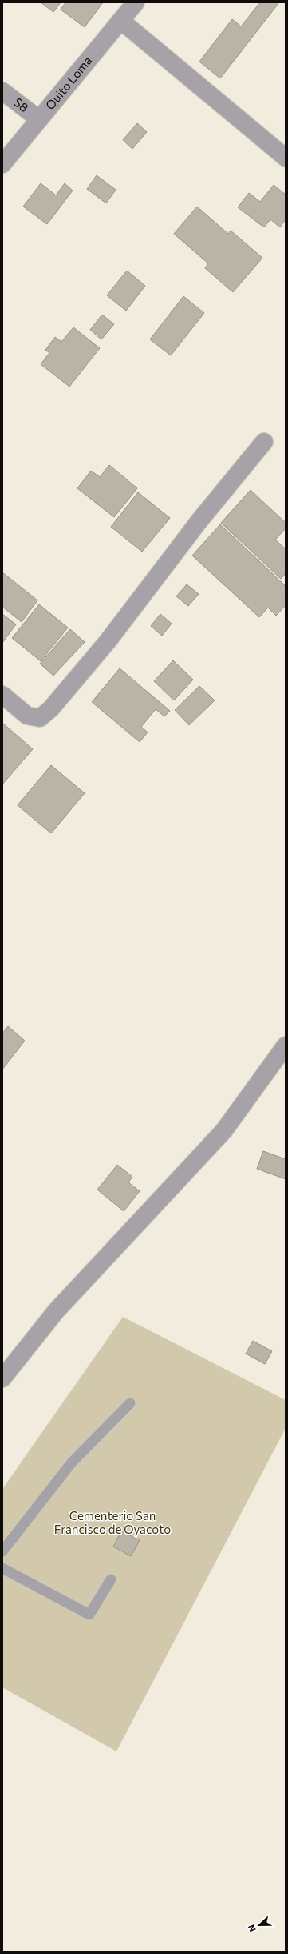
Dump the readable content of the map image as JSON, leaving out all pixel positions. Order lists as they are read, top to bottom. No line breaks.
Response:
{"streets":{"street":["Quito Loma","S8"]},"crossings":[["Quito Loma","S8"]],"parks":["Cementerio San Francisco de Oyacoto"],"north":"left"}
